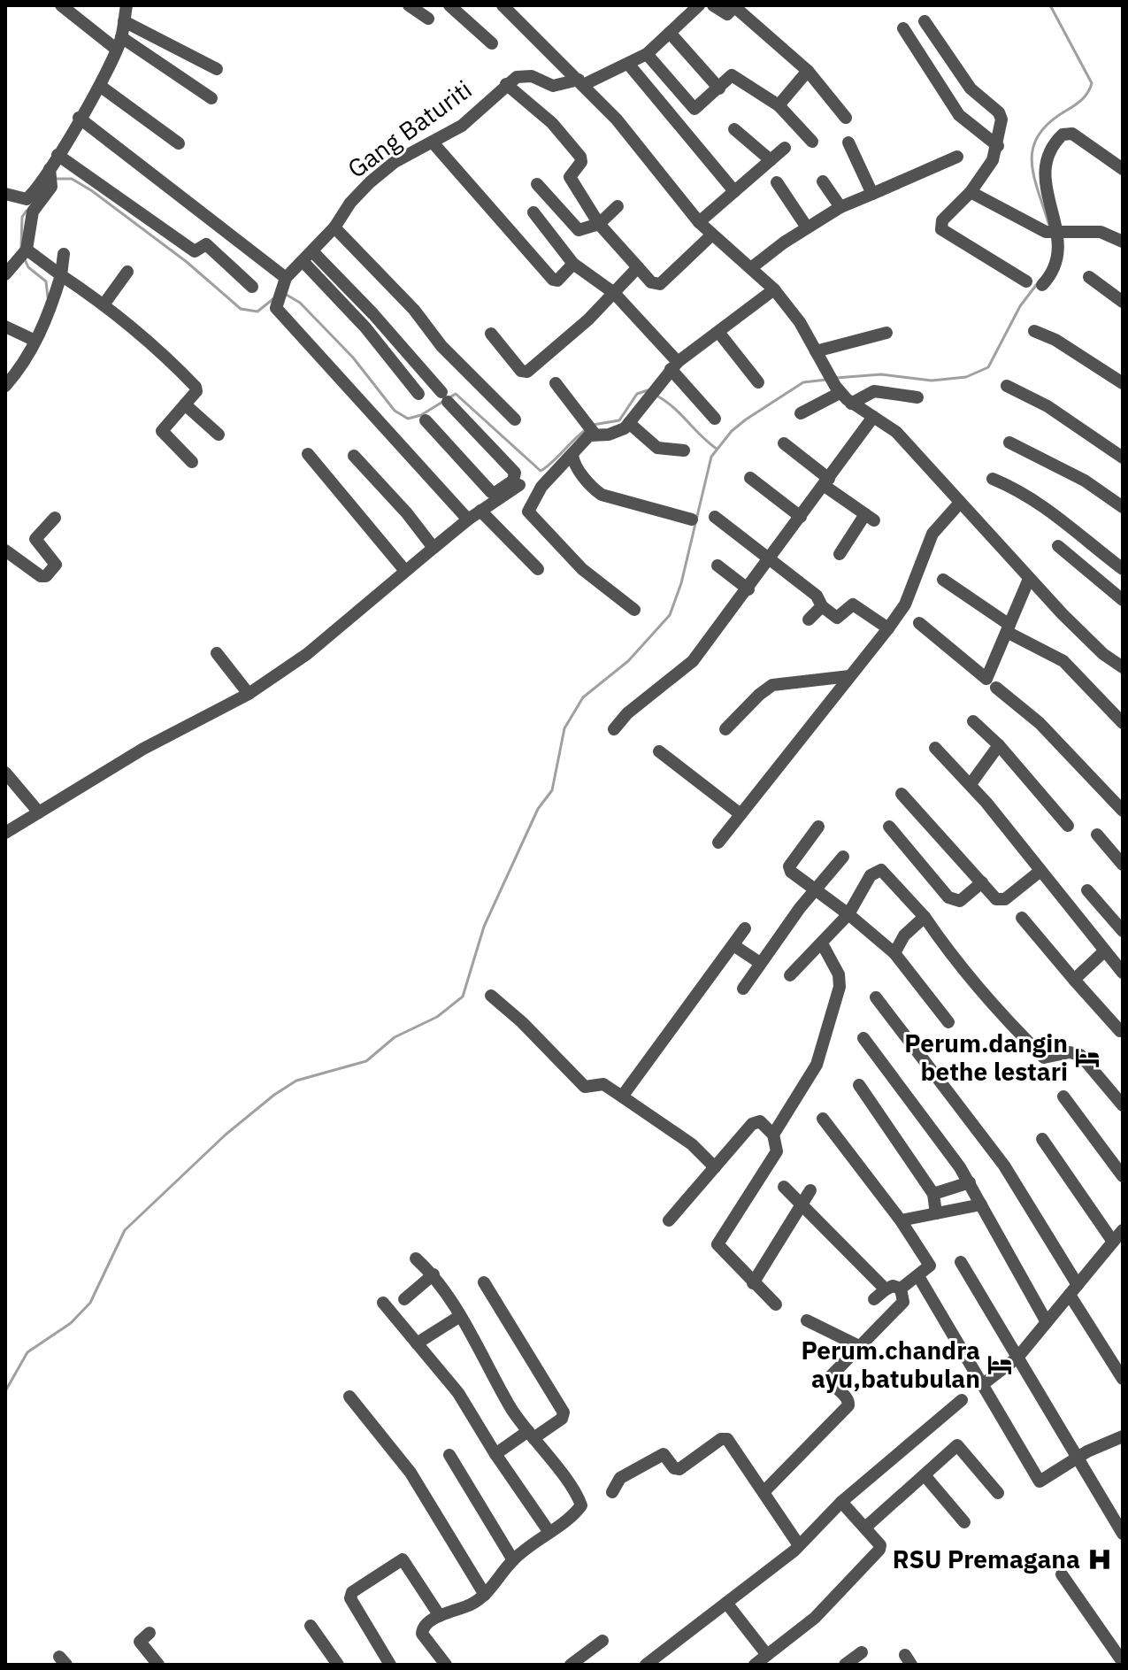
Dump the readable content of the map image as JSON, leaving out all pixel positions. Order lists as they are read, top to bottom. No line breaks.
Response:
{"streets":{"street":["Gang Baturiti"]},"places":{"hotel":["Perum.dangin bethe lestari","Perum.chandra ayu,batubulan"],"hospital":["RSU Premagana"]}}
